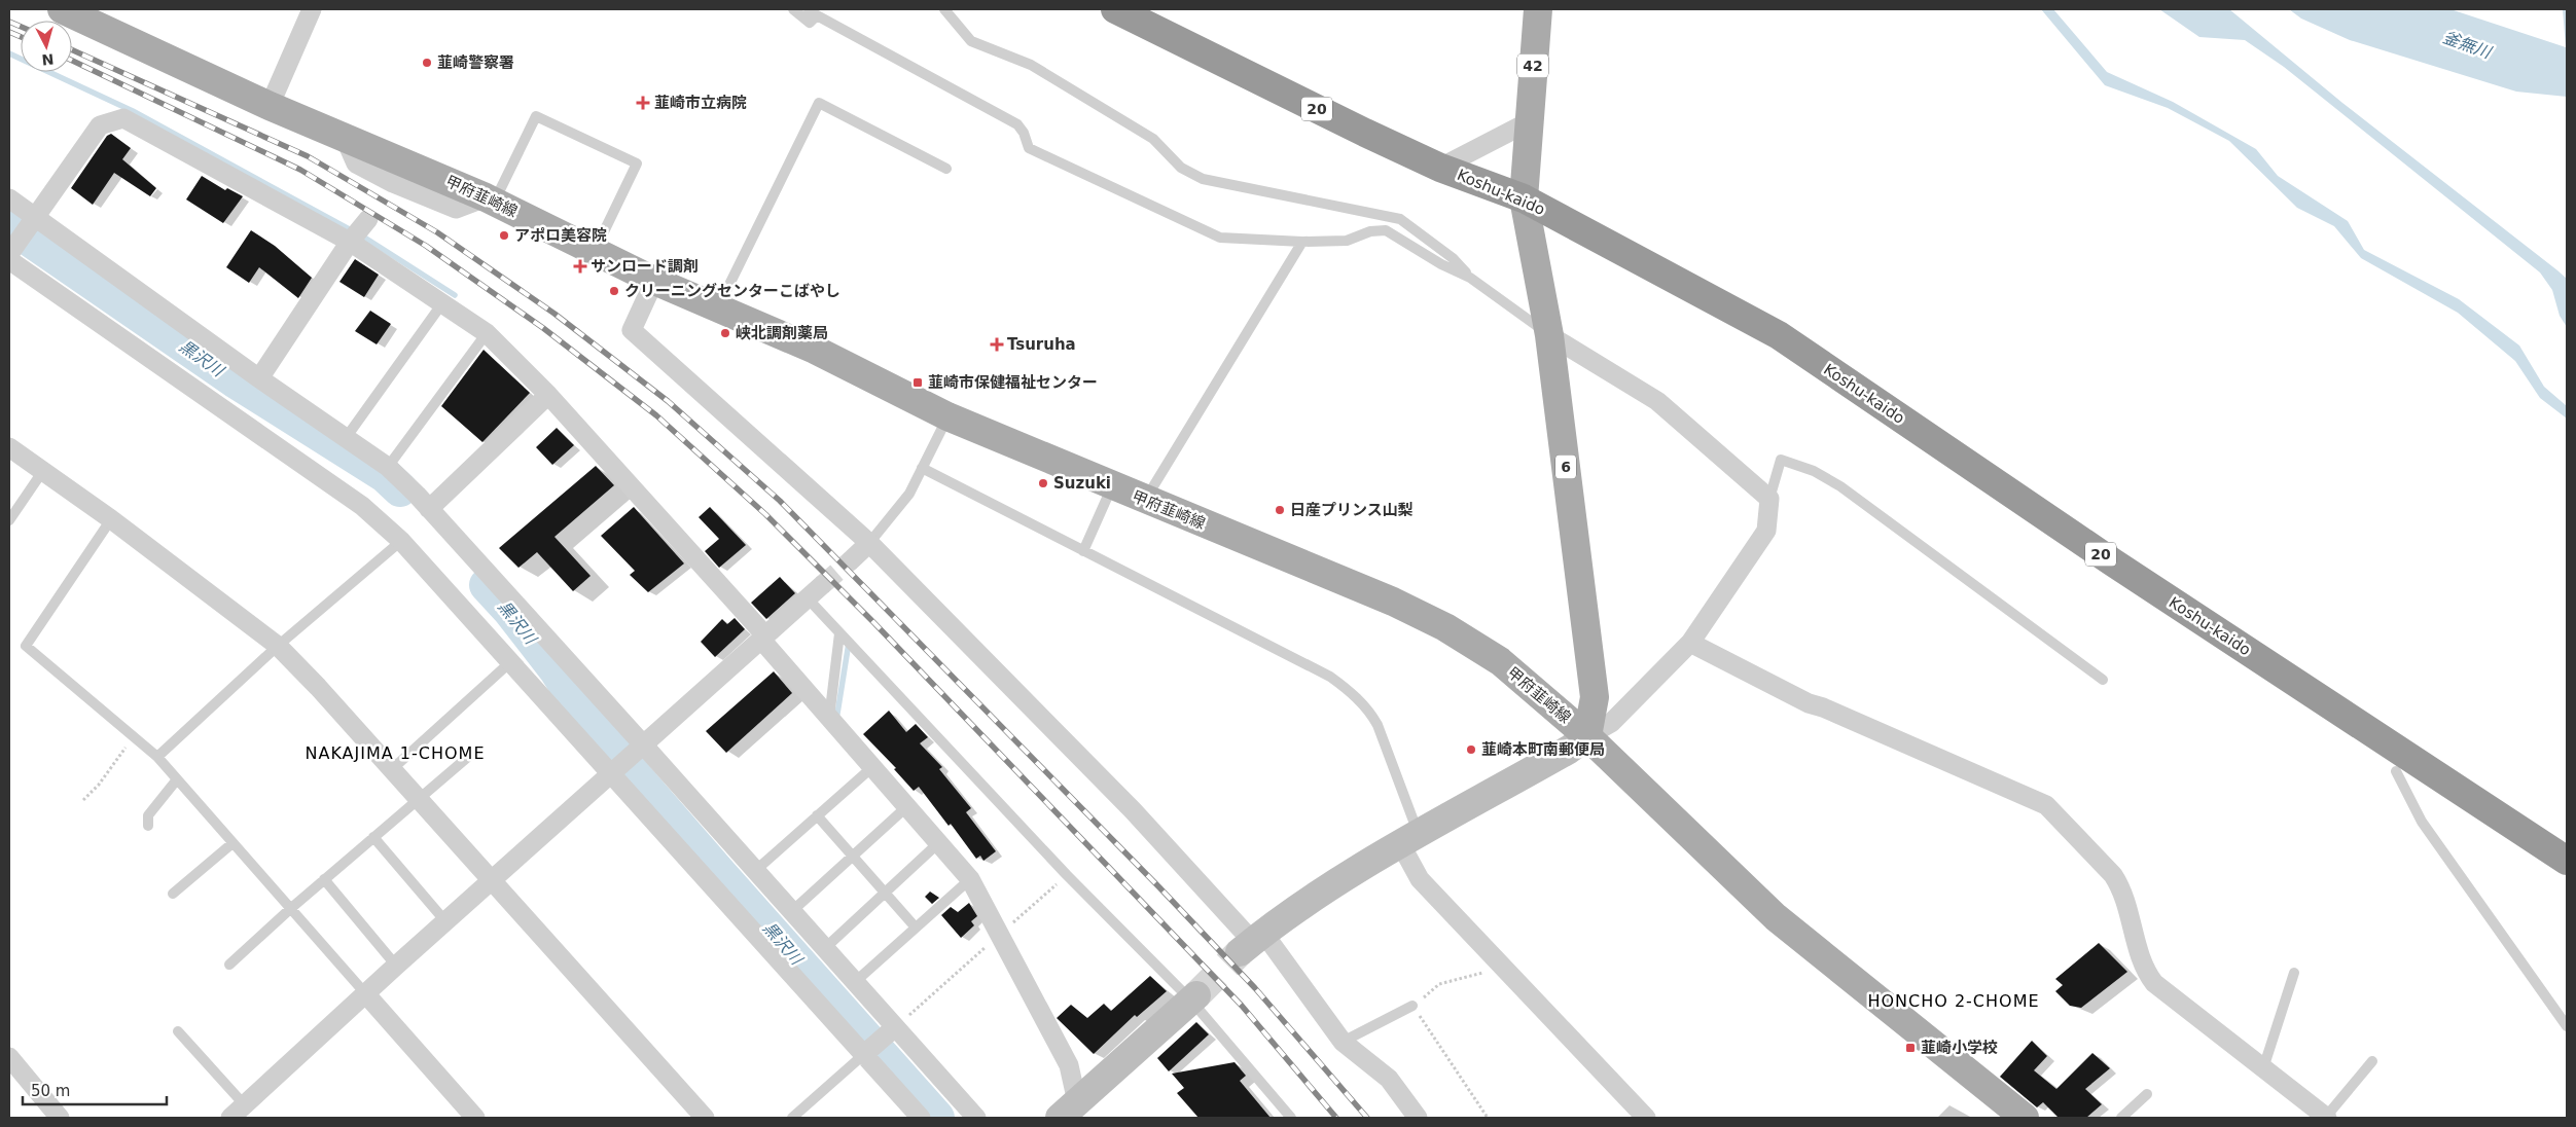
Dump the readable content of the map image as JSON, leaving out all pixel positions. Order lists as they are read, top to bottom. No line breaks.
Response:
{"streets":{"highway":["20","Koshu-kaido"],"main road":["42","甲府韮崎線","6"]},"crossings":[["42","Koshu-kaido"],["42","6"],["Koshu-kaido","6"],["甲府韮崎線","6"]],"districts":["NAKAJIMA 1-CHOME","HONCHO 2-CHOME"],"water":["釜無川","黒沢川"],"places":{"other":["韮崎警察署","アポロ美容院","クリーニングセンターこばやし","峡北調剤薬局","Suzuki","日産プリンス山梨","韮崎本町南郵便局"],"health":["韮崎市立病院","サンロード調剤","Tsuruha"],"transit":["韮崎市保健福祉センター","韮崎小学校"]},"scale_bar":"50 m","north":"bottom"}
